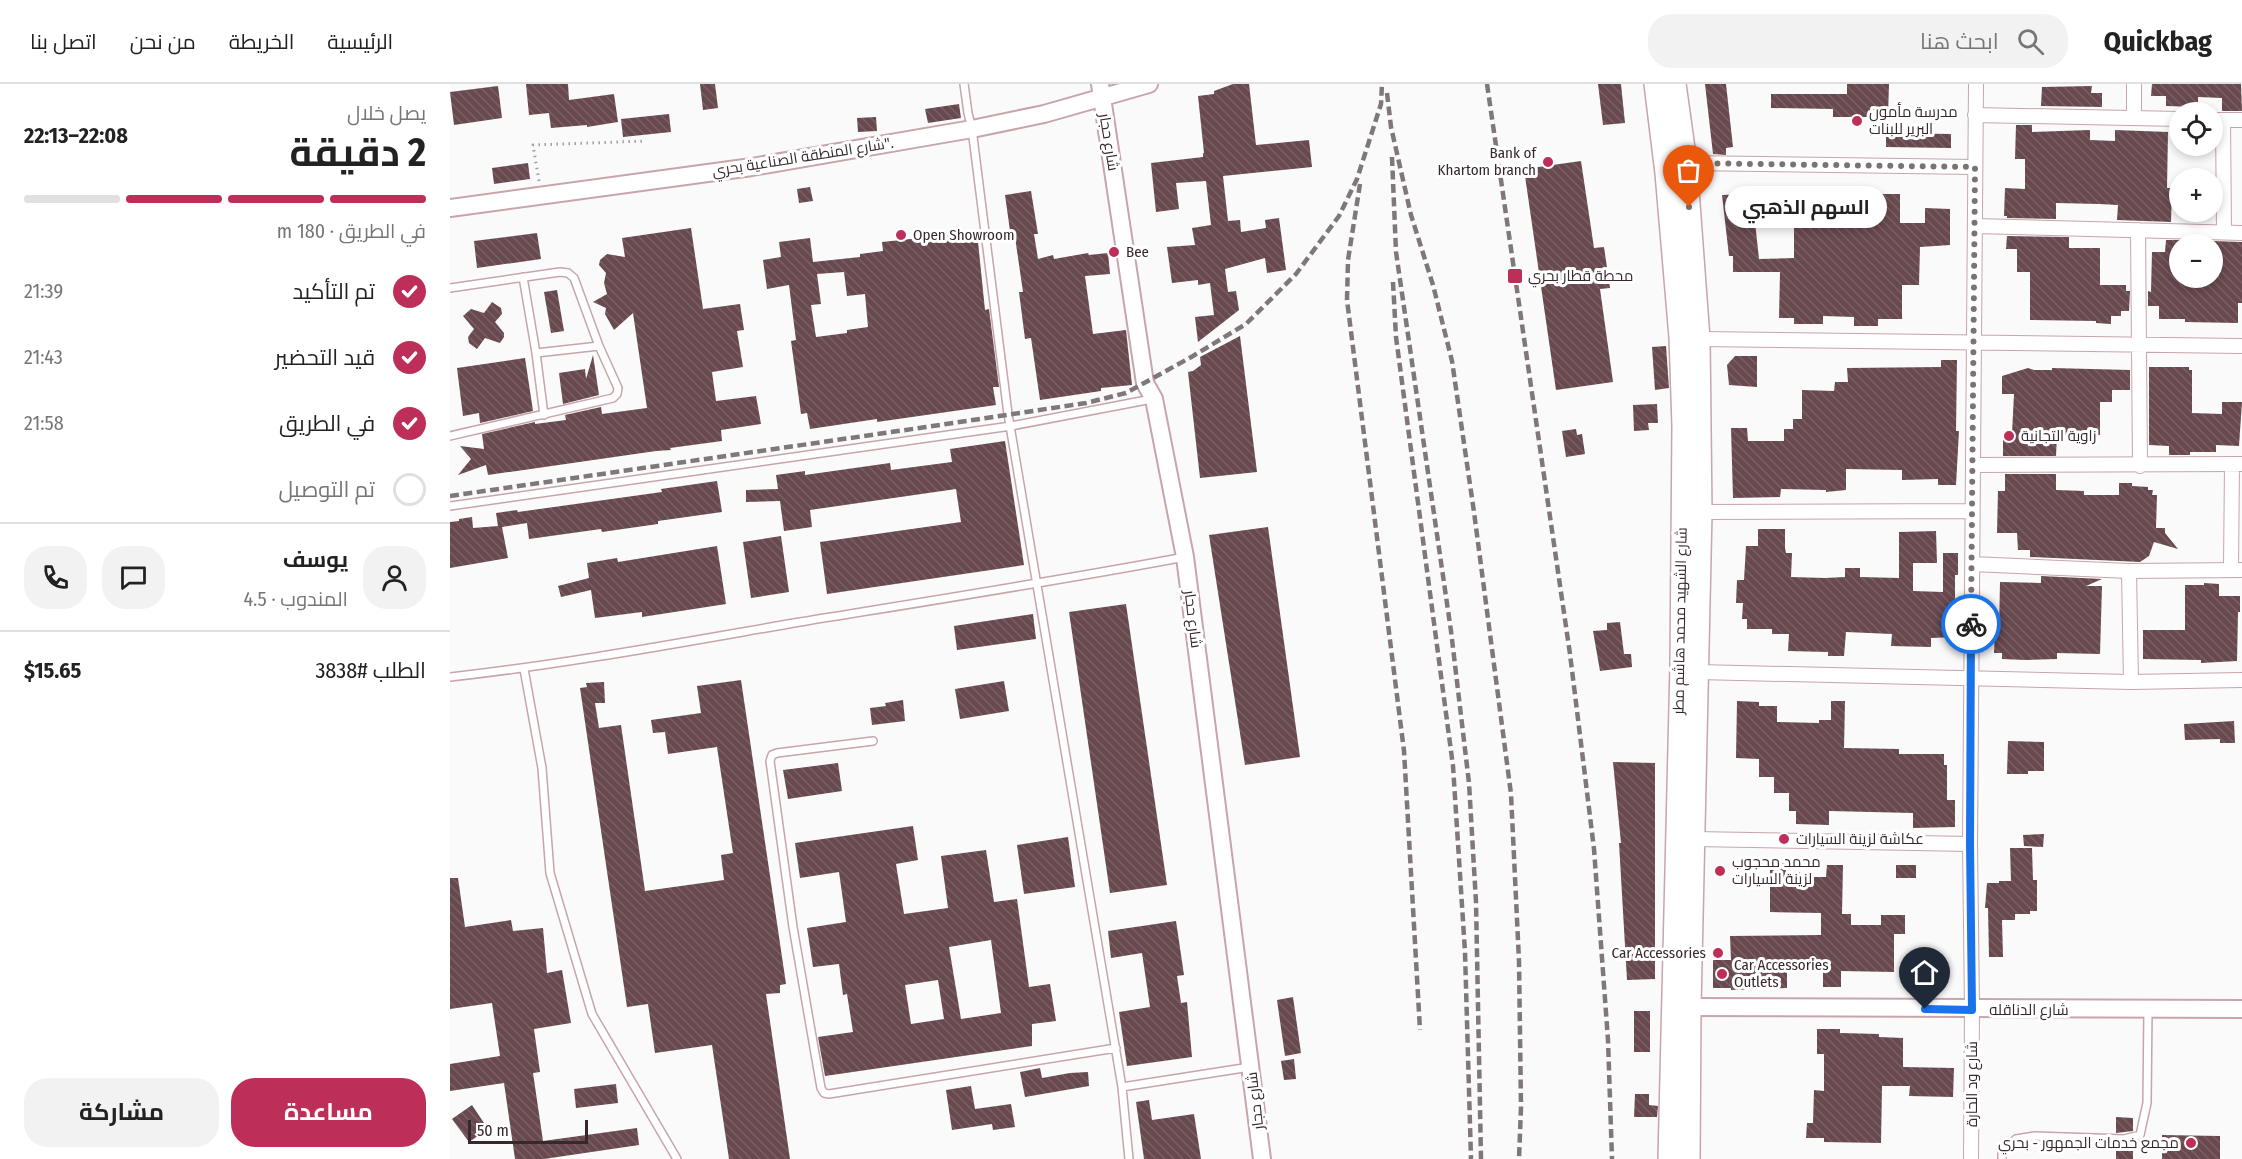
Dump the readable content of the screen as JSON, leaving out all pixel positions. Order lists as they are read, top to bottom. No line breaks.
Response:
{"streets":{"main road":["شارع الشهيد محمد هاشم مطر"],"street":["شارع حجار","شارع المنطقة الصناعية بحري\".","شارع الدناقله","شارع ود الحارة"]},"crossings":[["شارع حجار","شارع المنطقة الصناعية بحري\"."],["شارع الشهيد محمد هاشم مطر","شارع الدناقله"],["شارع الدناقله","شارع ود الحارة"]],"places":{"other":["مدرسة مأمون البرير للبنات","Bank of Khartom branch","السهم الذهبي","Open Showroom","Bee","زاوية التجانية","عكاشة لزينة السيارات","محمد محجوب لزينة السيارات","Car Accessories","Car Accessories Outlets","مجمع خدمات الجمهور - بحري"],"transit":["محطة قطار بحري"]},"scale_bar":"50 m","page":{"header":"Quickbag","search":"ابحث هنا","nav":["الرئيسية","الخريطة","من نحن","اتصل بنا"],"heading":["2 دقيقة","يصل خلال","22:08–22:13"],"panel":["يوسف","المندوب · 4.5","الطلب #3838","$15.65"],"map_buttons":["+","−"],"bubble":"السهم الذهبي","bar":"في الطريق · 180 m","list":[["تم التأكيد","21:39"],["قيد التحضير","21:43"],["في الطريق","21:58"],"تم التوصيل"],"buttons":["مساعدة","مشاركة"],"scale":"50 m"}}
